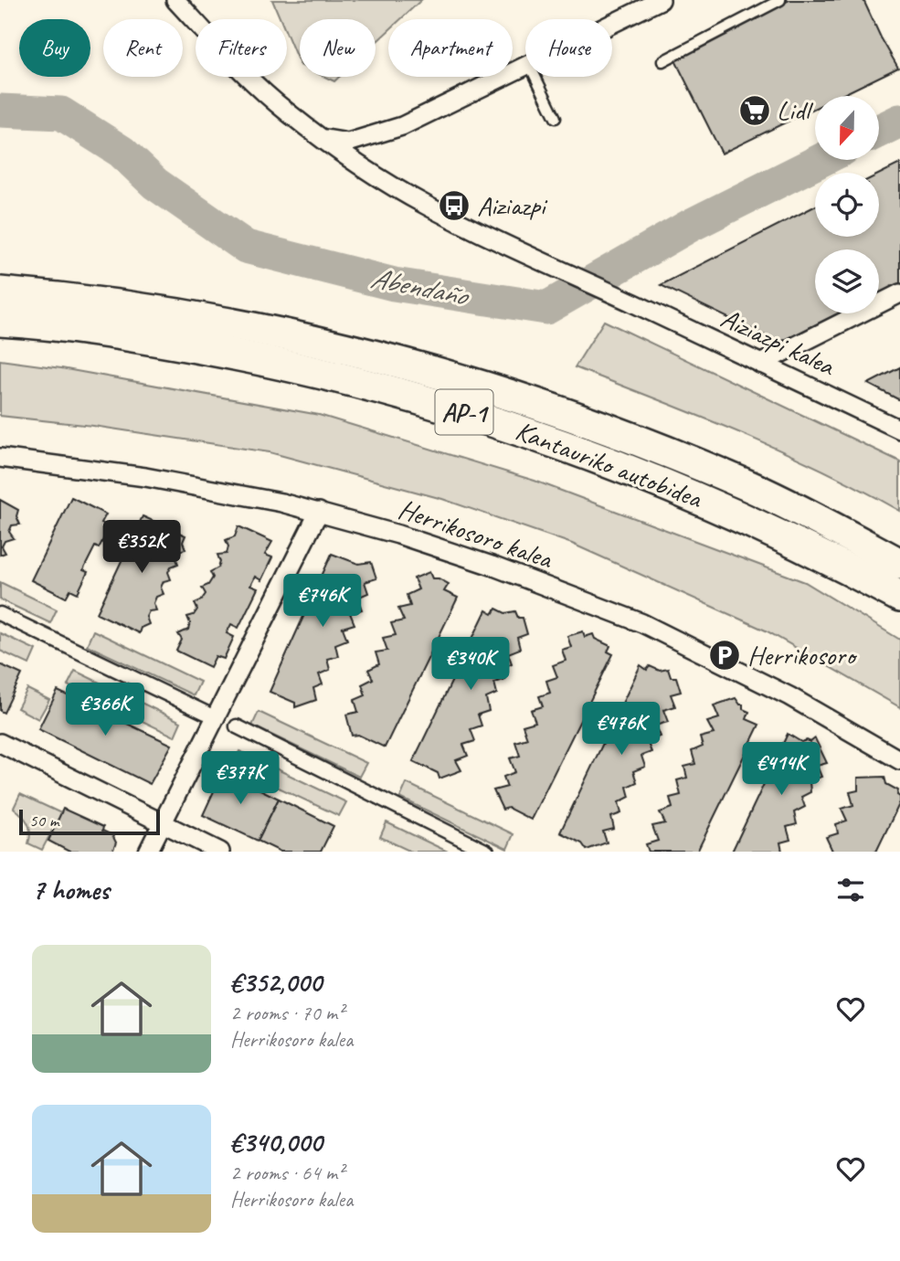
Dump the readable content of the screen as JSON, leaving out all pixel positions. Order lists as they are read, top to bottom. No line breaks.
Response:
{"streets":{"highway":["AP-1","Kantauriko autobidea"],"street":["Aiziazpi kalea","Herrikosoro kalea"]},"water":["Abendaño"],"places":{"supermarket":["Lidl"],"bus stop":["Aiziazpi"],"parking":["Herrikosoro"]},"scale_bar":"50 m","north":"bottom","page":{"chip":["Buy","Rent","Filters","New","Apartment","House"],"price":["€352K","€746K","€340K","€366K","€476K","€414K","€377K"],"scale":"50 m","heading":"7 homes","list":[{"name":"€352,000","note":"2 rooms · 70 m² · Herrikosoro kalea"},{"name":"€340,000","note":"2 rooms · 64 m² · Herrikosoro kalea"}]}}
